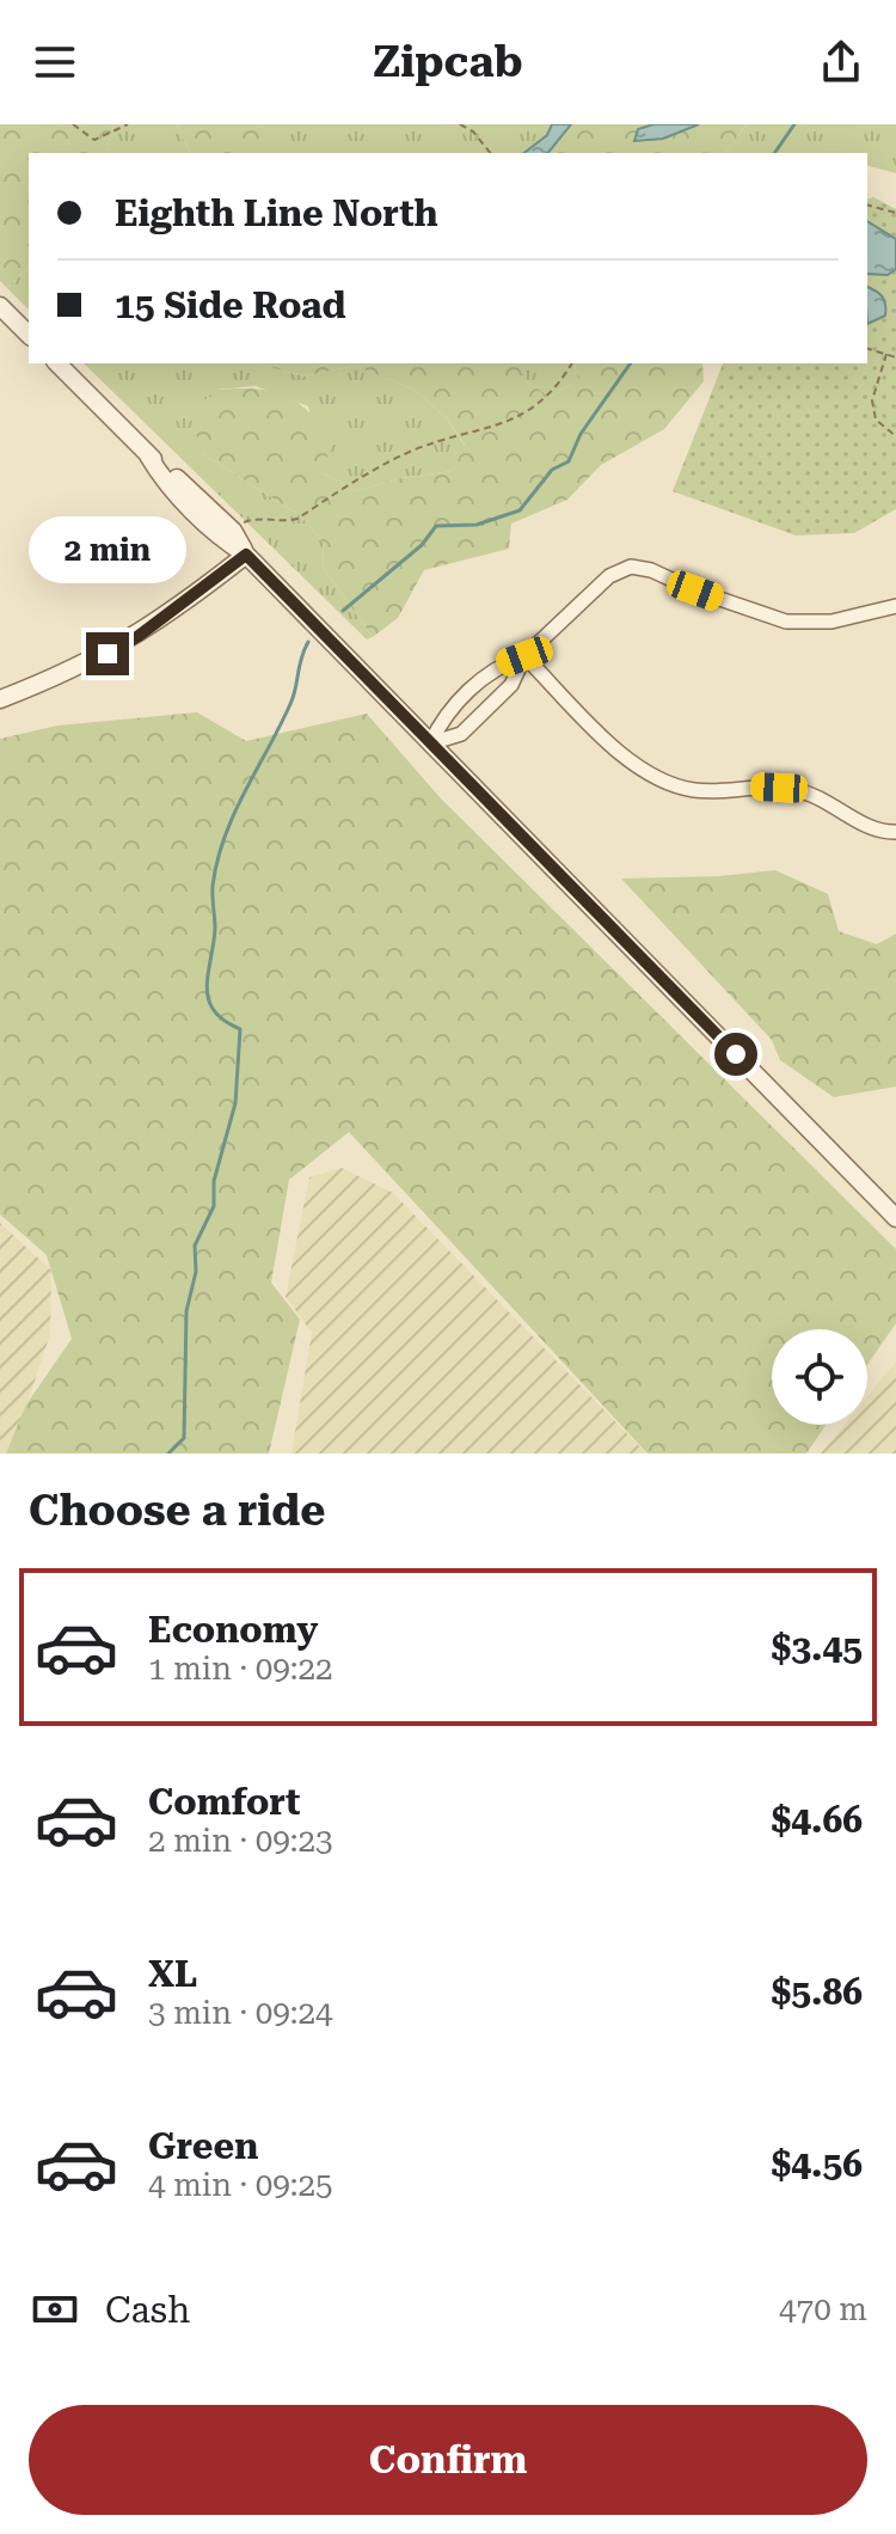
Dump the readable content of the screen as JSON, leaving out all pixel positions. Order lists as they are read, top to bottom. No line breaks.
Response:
{"page":{"header":"Zipcab","banner":["Eighth Line North","15 Side Road"],"bubble":"2 min","heading":"Choose a ride","list":[{"name":"Economy","note":"1 min · 09:22","value":"$3.45"},{"name":"Comfort","note":"2 min · 09:23","value":"$4.66"},{"name":"XL","note":"3 min · 09:24","value":"$5.86"},{"name":"Green","note":"4 min · 09:25","value":"$4.56"}],"pay":["Cash","470 m"],"buttons":"Confirm"}}
